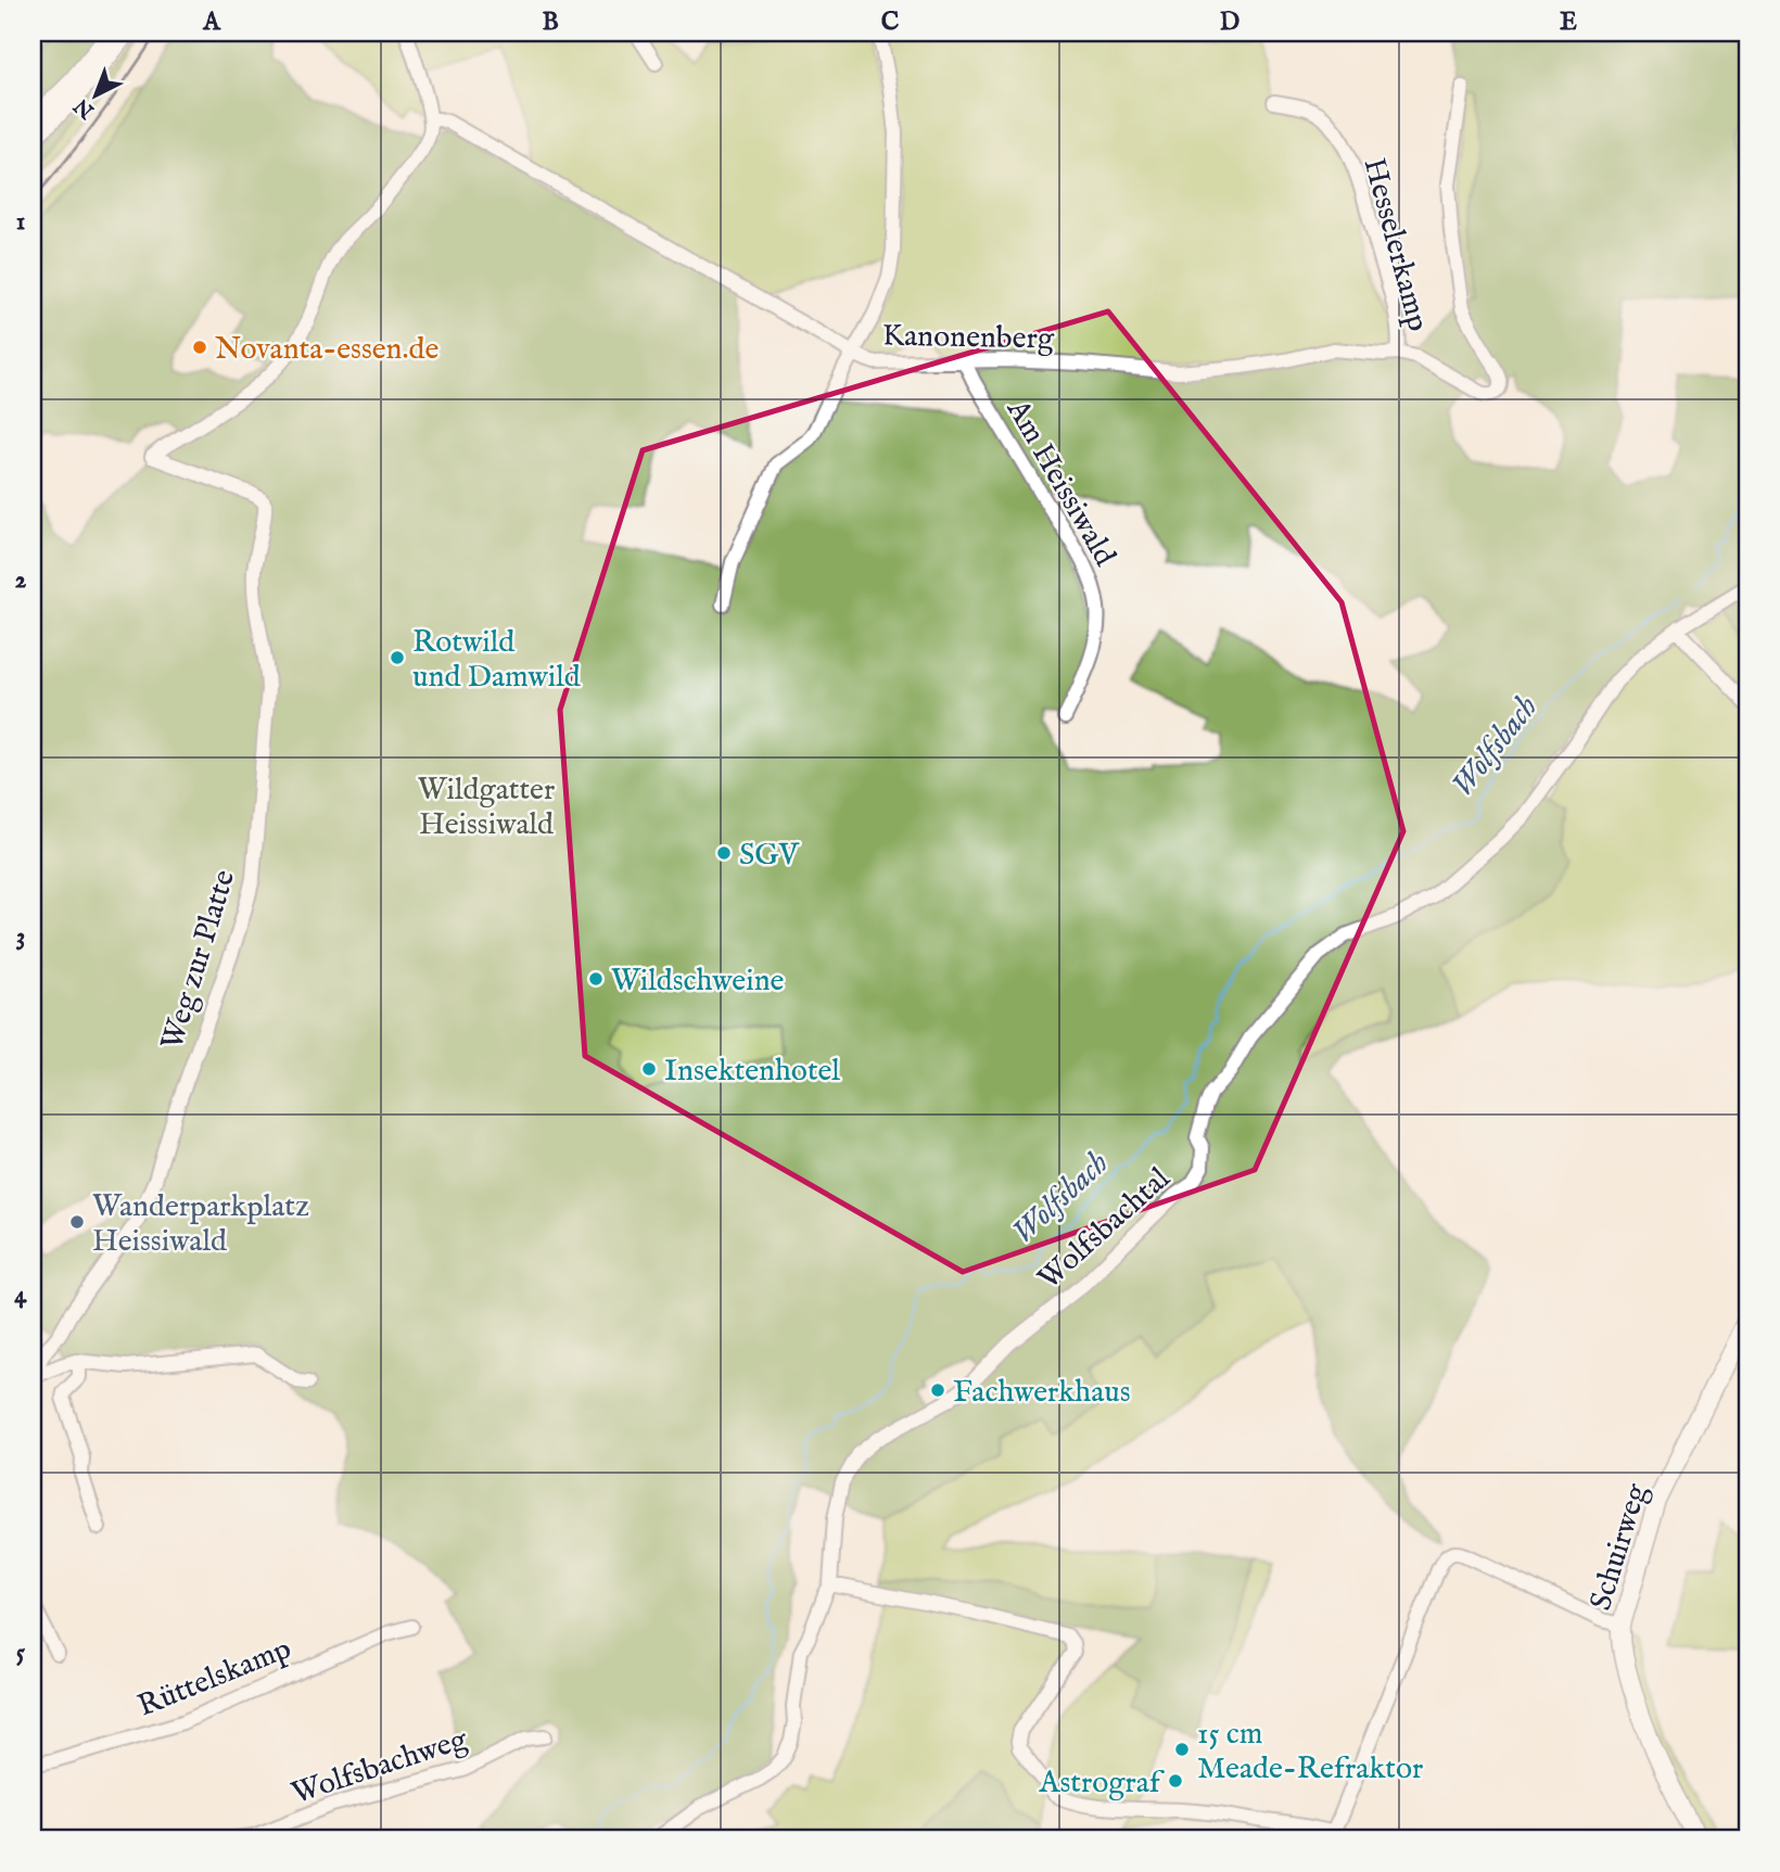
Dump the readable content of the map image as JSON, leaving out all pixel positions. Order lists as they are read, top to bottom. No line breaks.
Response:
{"streets":{"main road":["Schuirweg"],"street":["Hesselerkamp","Kanonenberg","Am Heissiwald","Weg zur Platte","Wolfsbachtal","Rüttelskamp","Wolfsbachweg"]},"crossings":[["Hesselerkamp","Kanonenberg"],["Kanonenberg","Am Heissiwald"],["Kanonenberg","Weg zur Platte"]],"water":["Wolfsbach"],"parks":["Wildgatter Heissiwald"],"places":["Novanta-essen.de","Rotwild und Damwild","SGV","Wildschweine","Insektenhotel","Wanderparkplatz Heissiwald","Fachwerkhaus","15 cm Meade-Refraktor","Astrograf"],"north":"bottom left","grid":{"columns":["A","B","C","D","E"],"rows":["1","2","3","4","5"]}}
